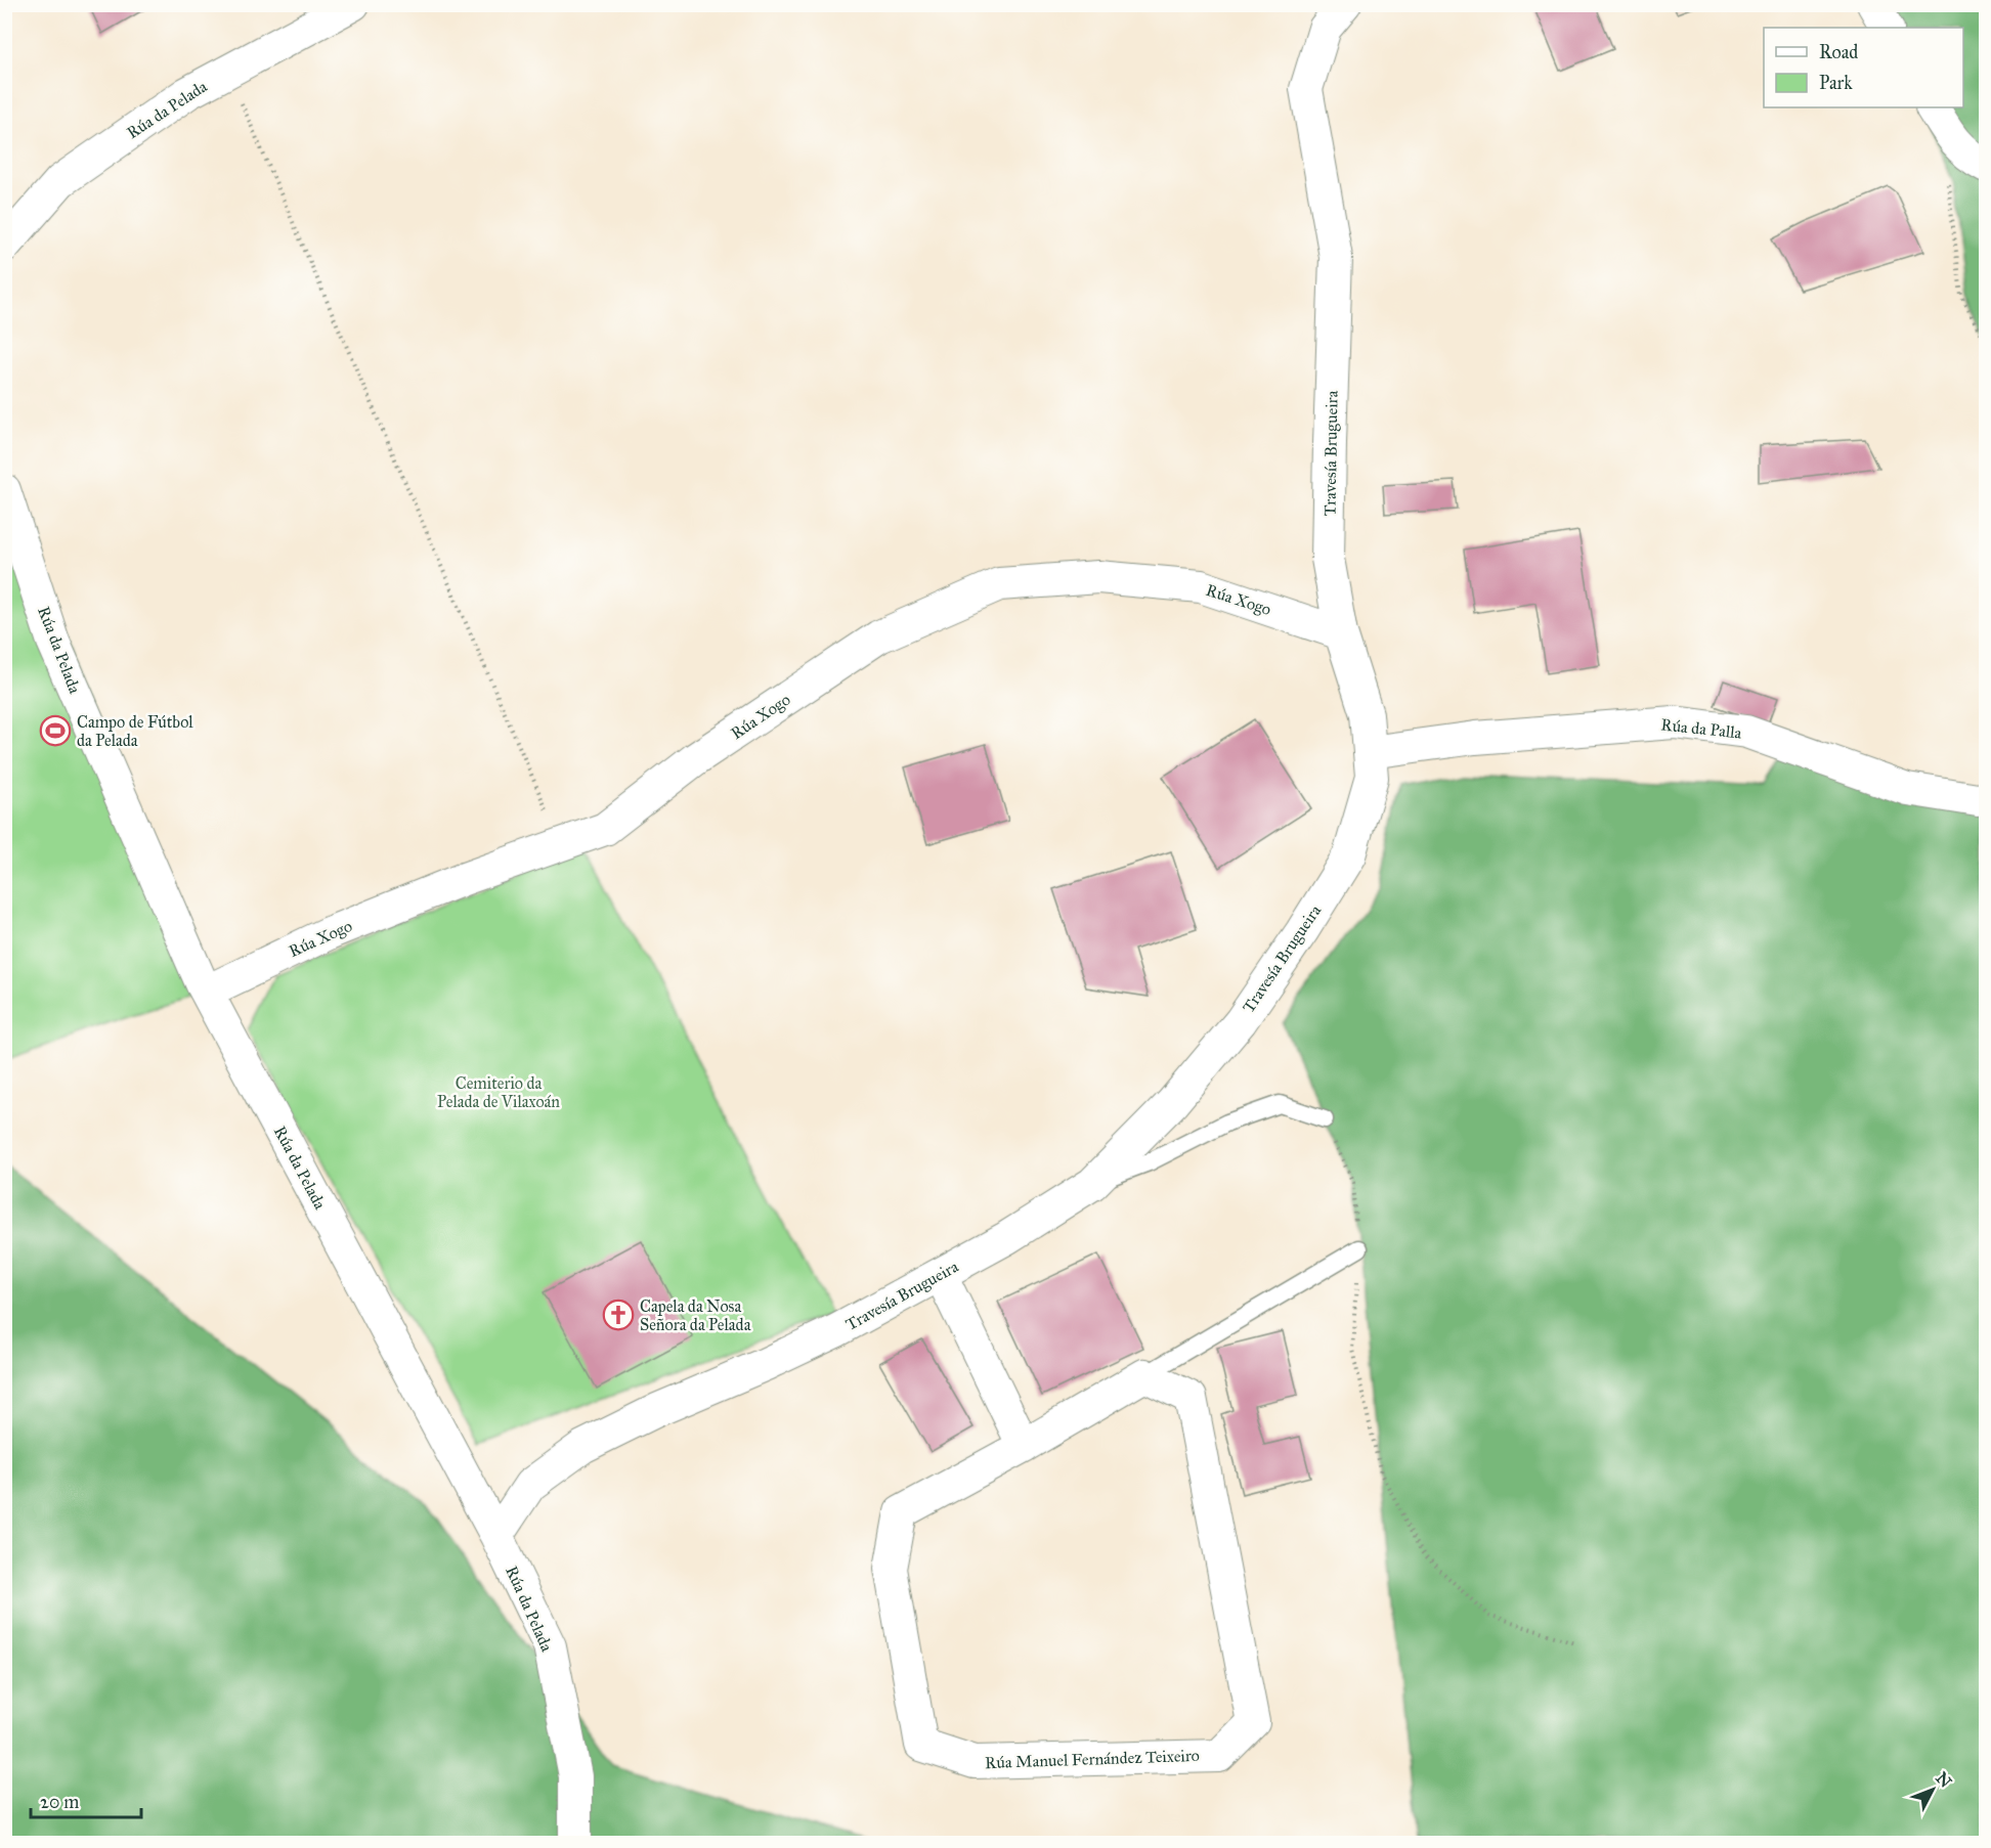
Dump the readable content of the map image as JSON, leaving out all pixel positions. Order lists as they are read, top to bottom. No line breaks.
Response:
{"streets":{"street":["Rúa da Pelada","Travesía Brugueira","Rúa Xogo","Rúa da Palla","Rúa Manuel Fernández Teixeiro"]},"crossings":[["Rúa da Pelada","Travesía Brugueira"],["Rúa da Pelada","Rúa Xogo"],["Travesía Brugueira","Rúa Xogo"],["Travesía Brugueira","Rúa da Palla"]],"parks":["Cemiterio da Pelada de Vilaxoán"],"places":{"sports":["Campo de Fútbol da Pelada"],"church":["Capela da Nosa Señora da Pelada"]},"legend":["Road","Park"],"scale_bar":"20 m","north":"top right"}
